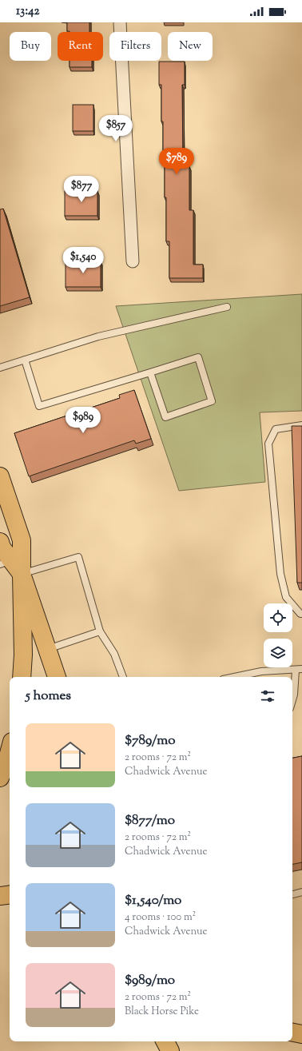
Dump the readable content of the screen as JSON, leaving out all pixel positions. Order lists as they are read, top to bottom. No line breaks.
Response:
{"page":{"status":"13:42","chip":["Buy","Rent","Filters","New"],"price":["$857","$789","$877","$1,540","$989"],"heading":"5 homes","list":[{"name":"$789/mo","note":"2 rooms · 72 m² · Chadwick Avenue"},{"name":"$877/mo","note":"2 rooms · 72 m² · Chadwick Avenue"},{"name":"$1,540/mo","note":"4 rooms · 100 m² · Chadwick Avenue"},{"name":"$989/mo","note":"2 rooms · 72 m² · Black Horse Pike"}]}}
